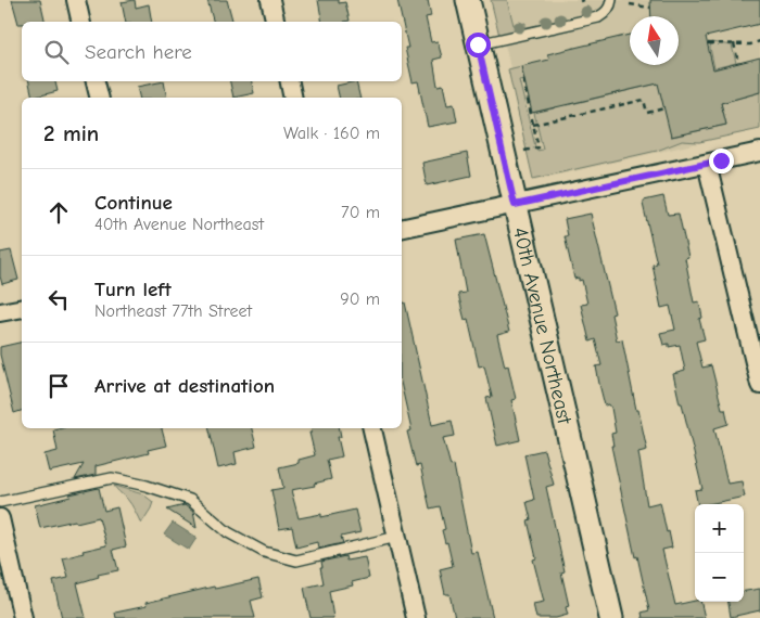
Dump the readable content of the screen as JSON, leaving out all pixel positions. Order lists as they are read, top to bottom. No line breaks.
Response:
{"streets":{"street":["40th Avenue Northeast"]},"north":"top","page":{"search":"Search here","heading":["2 min","Walk · 160 m"],"list":[["Continue","40th Avenue Northeast","70 m"],["Turn left","Northeast 77th Street","90 m"],"Arrive at destination"],"map_buttons":["+","−"]}}
